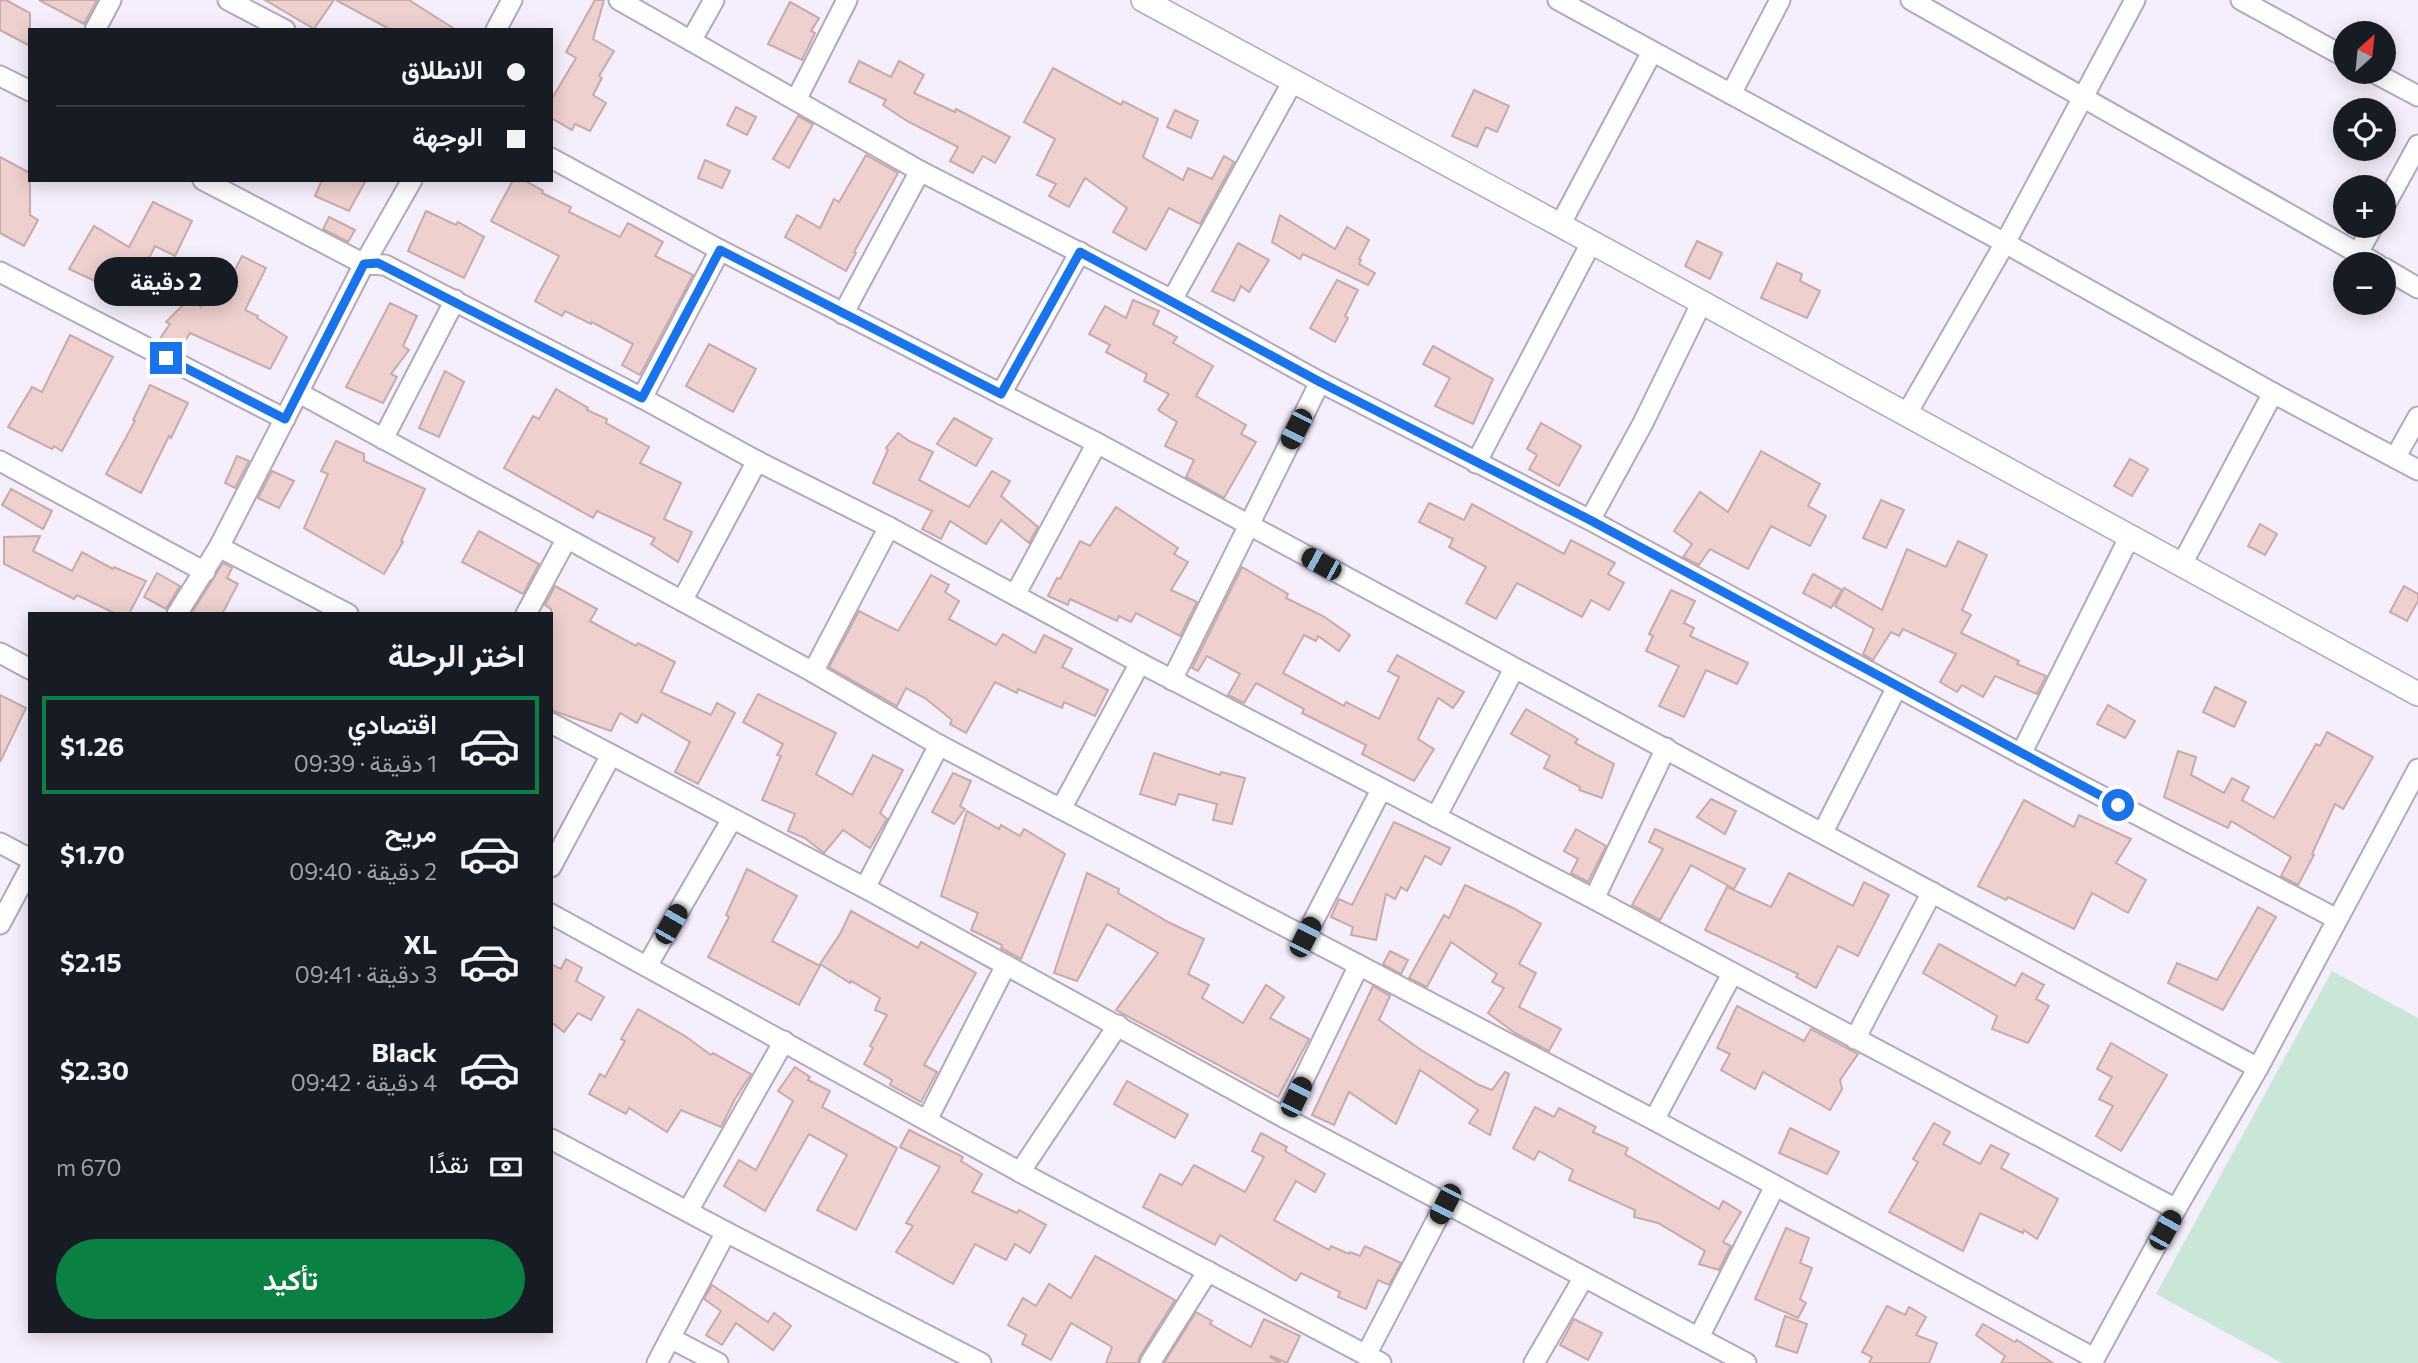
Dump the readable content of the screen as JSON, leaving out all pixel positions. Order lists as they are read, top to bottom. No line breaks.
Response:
{"north":"top right","page":{"map_buttons":["+","−"],"banner":["الانطلاق","الوجهة"],"bubble":"2 دقيقة","heading":"اختر الرحلة","list":[{"name":"اقتصادي","note":"1 دقيقة · 09:39","value":"$1.26"},{"name":"مريح","note":"2 دقيقة · 09:40","value":"$1.70"},{"name":"XL","note":"3 دقيقة · 09:41","value":"$2.15"},{"name":"Black","note":"4 دقيقة · 09:42","value":"$2.30"}],"pay":["نقدًا","670 m"],"buttons":"تأكيد"}}
